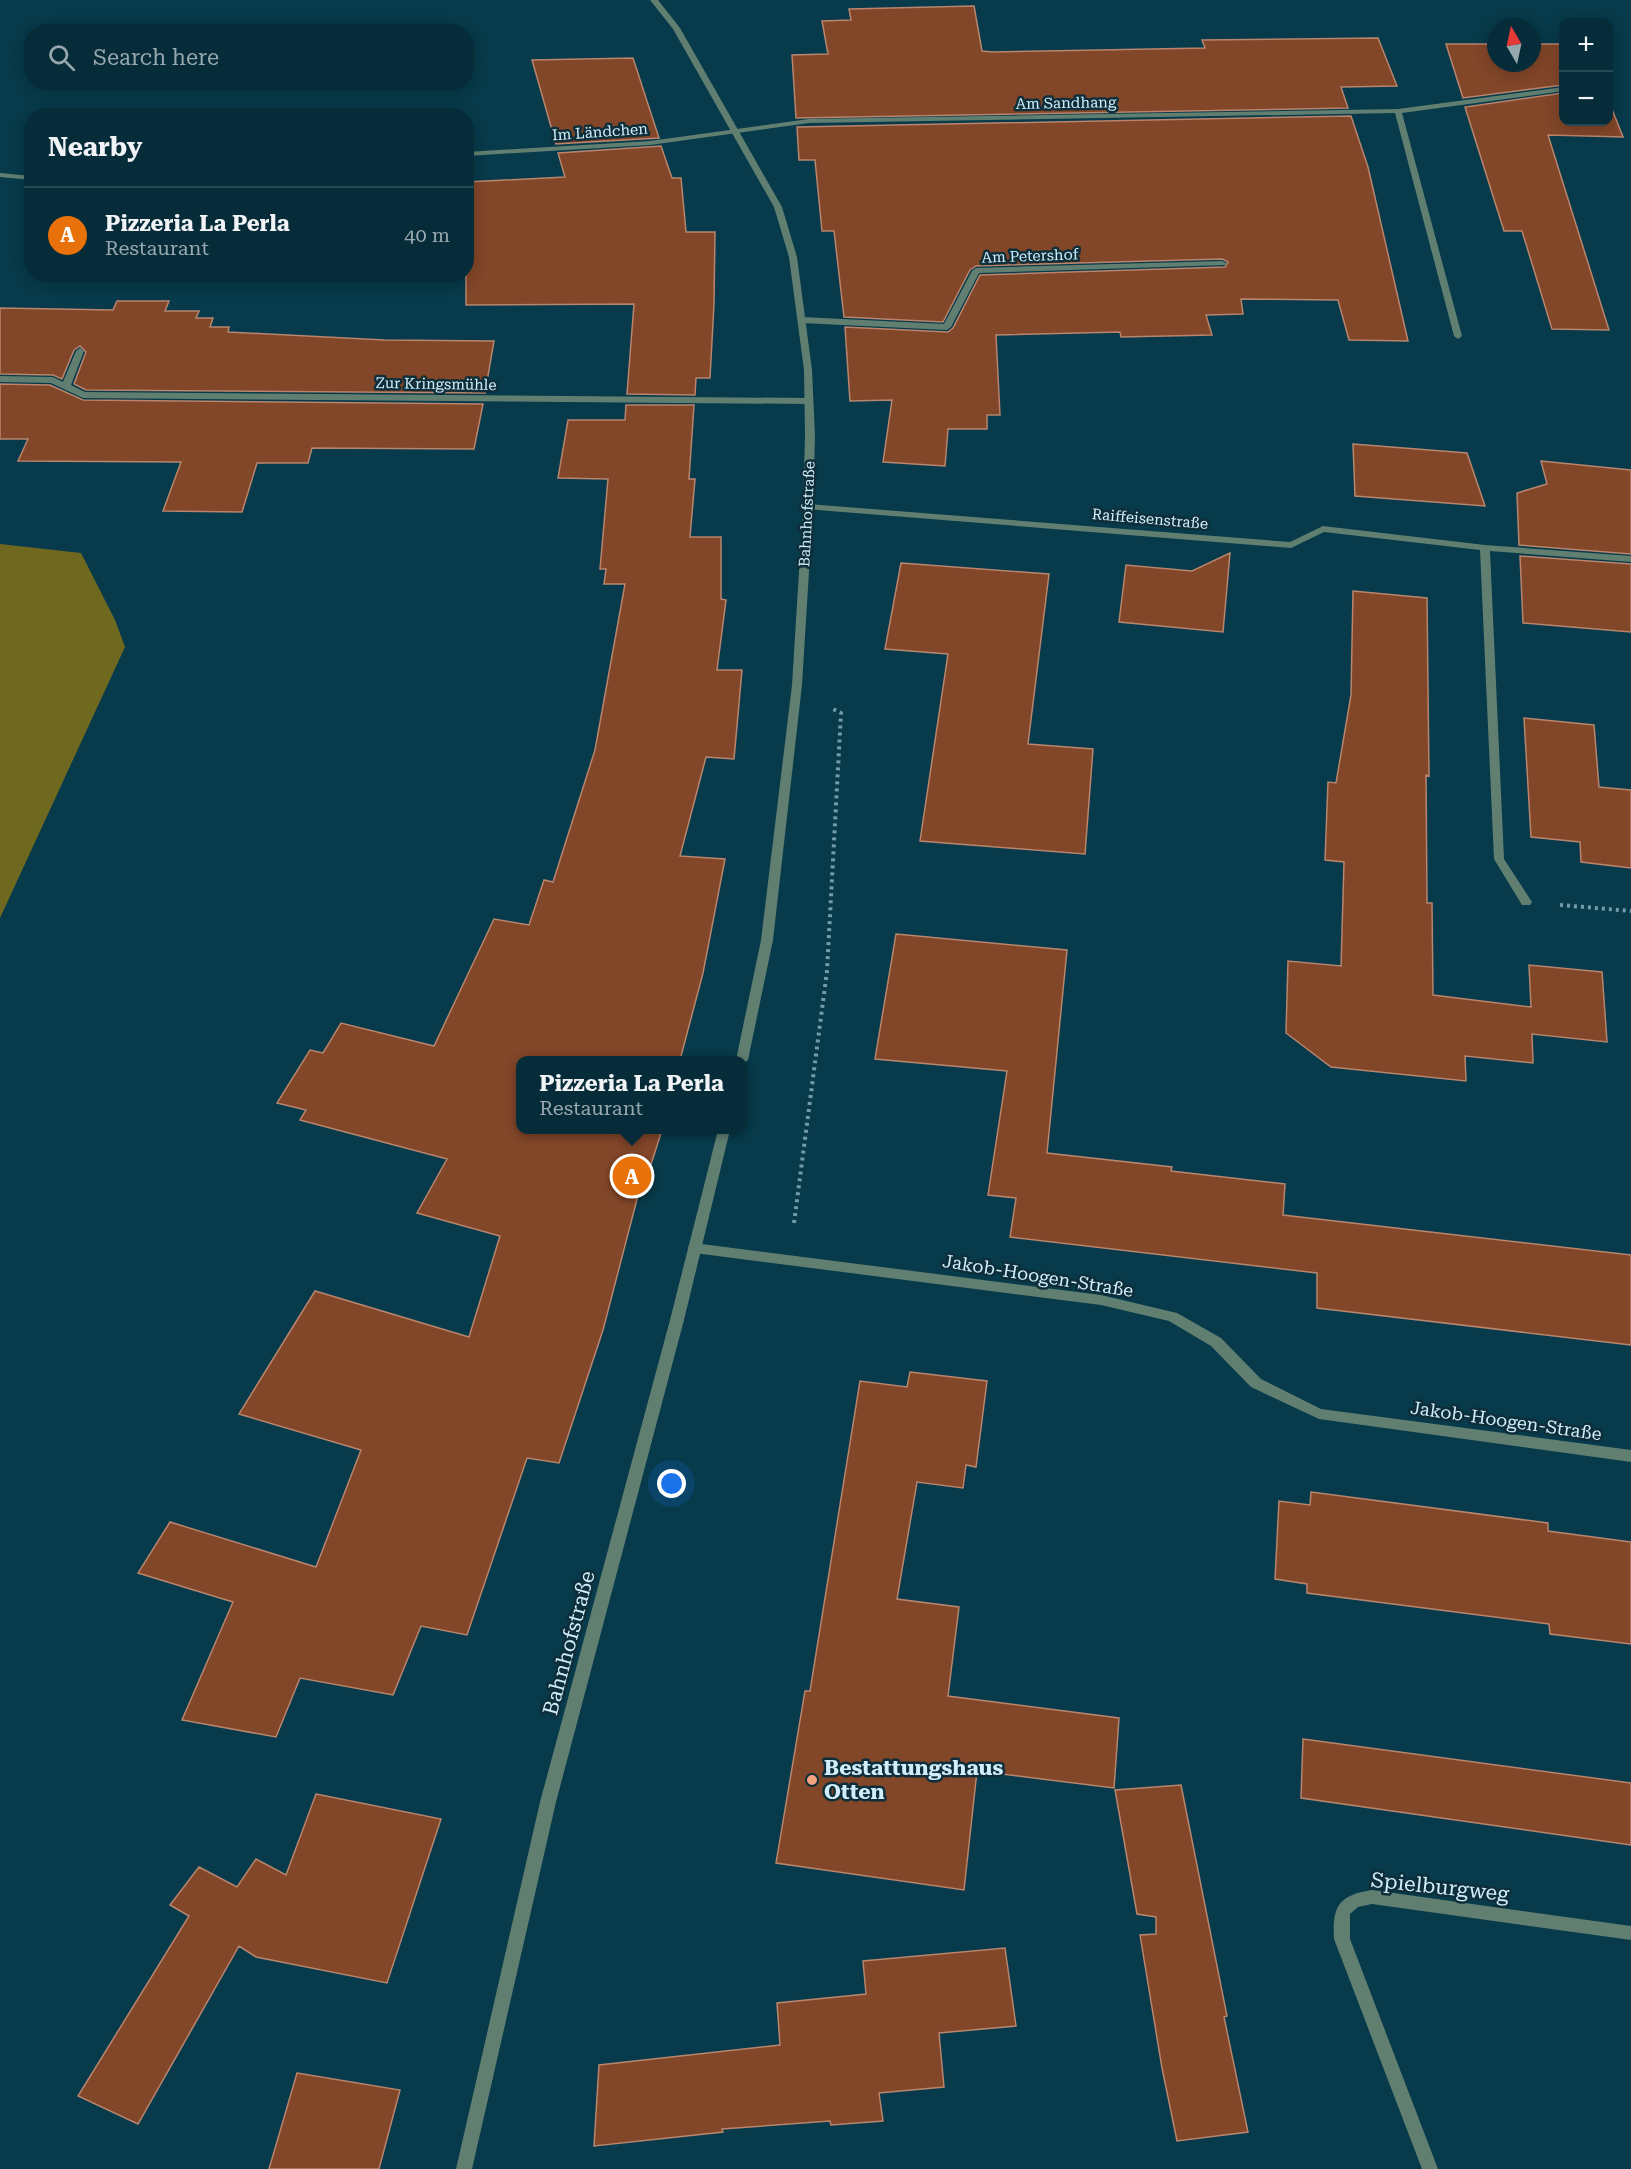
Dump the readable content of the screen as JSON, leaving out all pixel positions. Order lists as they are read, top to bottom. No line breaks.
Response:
{"streets":{"street":["Am Sandhang","Im Ländchen","Am Petershof","Zur Kringsmühle","Bahnhofstraße","Raiffeisenstraße","Jakob-Hoogen-Straße","Spielburgweg"]},"crossings":[["Am Sandhang","Im Ländchen"],["Am Sandhang","Bahnhofstraße"],["Im Ländchen","Bahnhofstraße"],["Am Petershof","Bahnhofstraße"],["Zur Kringsmühle","Bahnhofstraße"],["Bahnhofstraße","Raiffeisenstraße"],["Bahnhofstraße","Jakob-Hoogen-Straße"]],"places":["Bestattungshaus Otten"],"north":"top","page":{"map_buttons":["+","−"],"search":"Search here","heading":"Nearby","list":[{"mark":"A","name":"Pizzeria La Perla","note":"Restaurant","value":"40 m"}],"popup":["Pizzeria La Perla","Restaurant"],"pins":"A"}}
